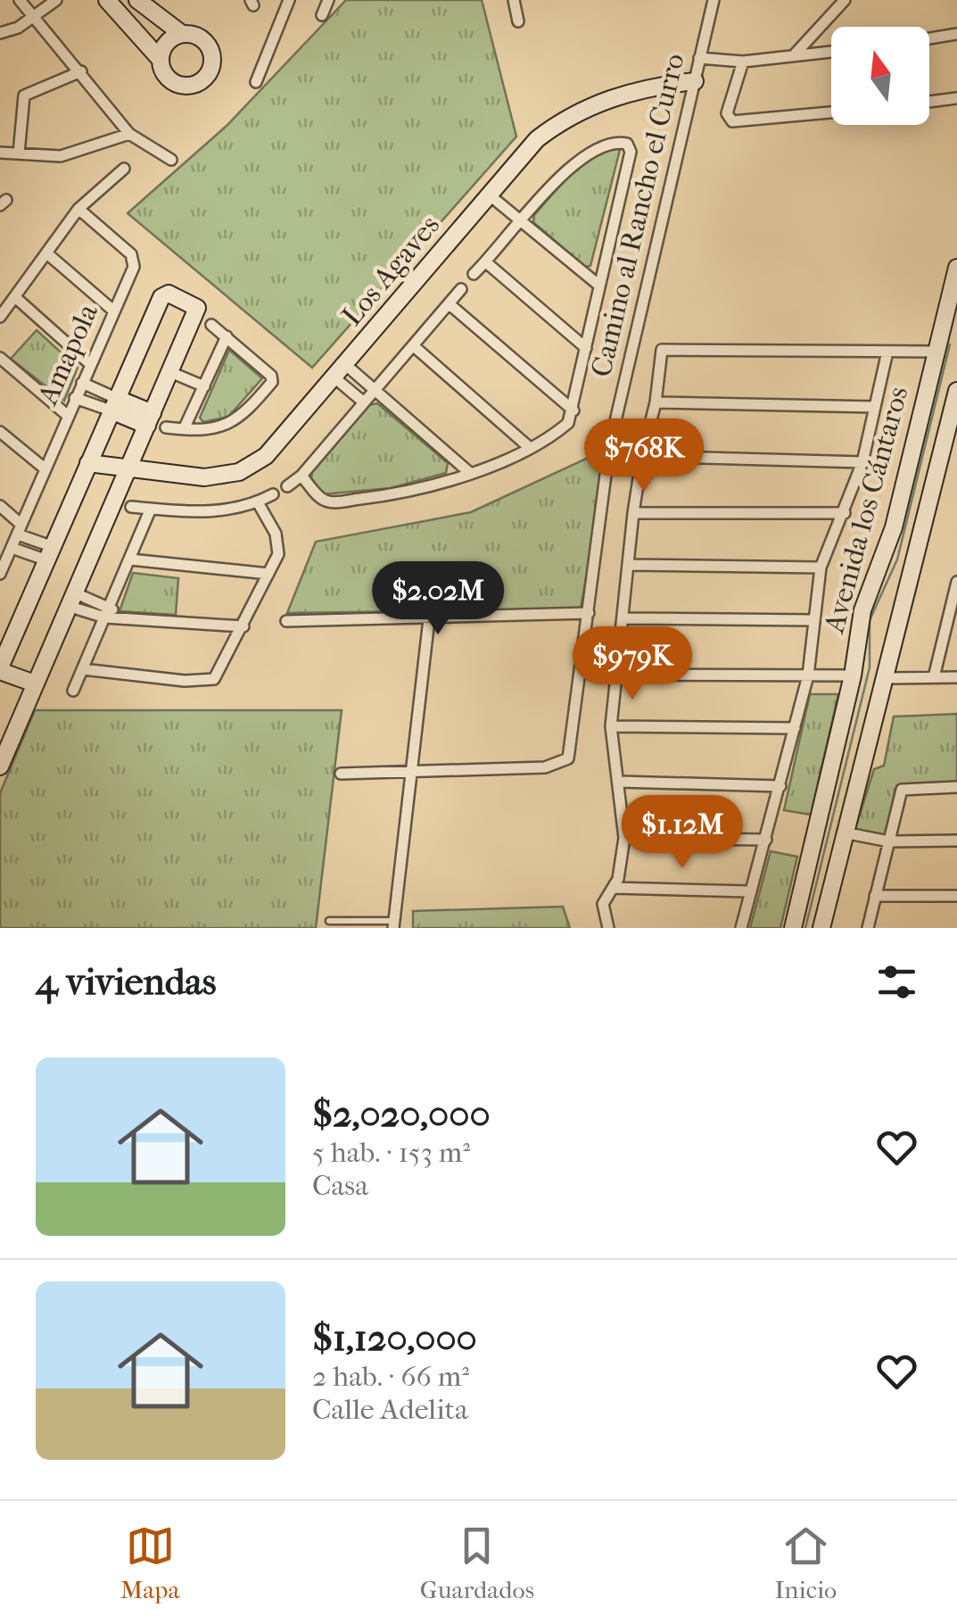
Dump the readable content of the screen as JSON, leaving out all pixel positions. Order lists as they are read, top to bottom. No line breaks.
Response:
{"streets":{"street":["Camino al Rancho el Curro","Los Agaves","Amapola","Avenida los Cántaros"]},"crossings":[["Camino al Rancho el Curro","Los Agaves"]],"north":"top","page":{"price":["$768K","$2.02M","$979K","$1.12M"],"heading":"4 viviendas","list":[{"name":"$2,020,000","note":"5 hab. · 153 m² · Casa"},{"name":"$1,120,000","note":"2 hab. · 66 m² · Calle Adelita"}],"tabs":["Mapa","Guardados","Inicio"]}}
